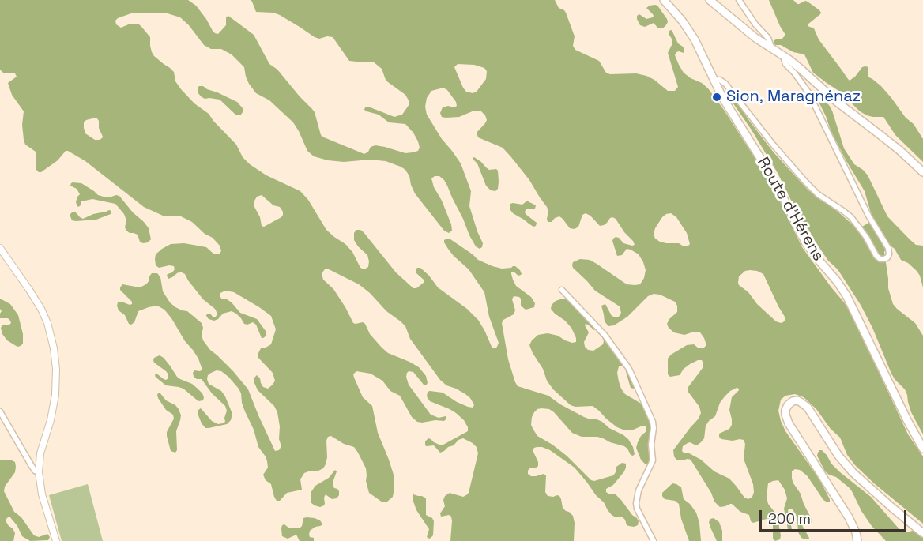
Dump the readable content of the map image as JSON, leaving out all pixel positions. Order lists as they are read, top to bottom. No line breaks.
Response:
{"streets":{"main road":["Route d'Hérens"]},"places":["Sion, Maragnénaz"],"scale_bar":"200 m"}
